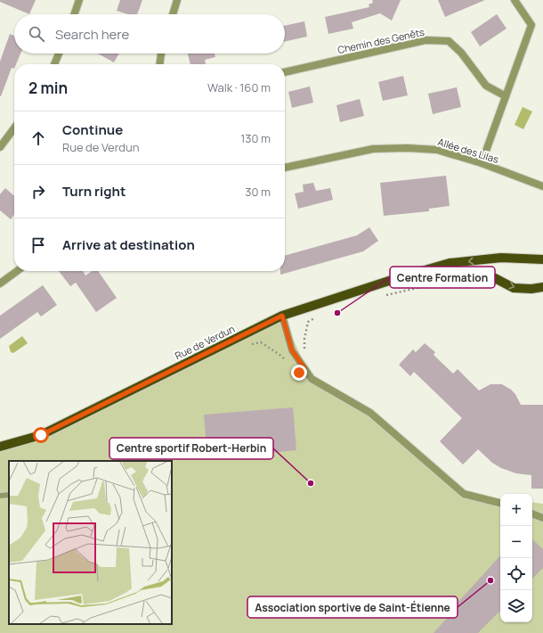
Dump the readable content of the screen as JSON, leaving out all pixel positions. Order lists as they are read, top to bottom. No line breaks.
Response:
{"streets":{"main road":["Rue de Verdun"],"street":["Chemin des Genêts","Allée des Lilas"]},"places":["Centre Formation","Centre sportif Robert-Herbin","Association sportive de Saint-Étienne"],"page":{"search":"Search here","heading":["2 min","Walk · 160 m"],"list":[["Continue","Rue de Verdun","130 m"],["Turn right","30 m"],"Arrive at destination"],"map_buttons":["+","−"]}}
